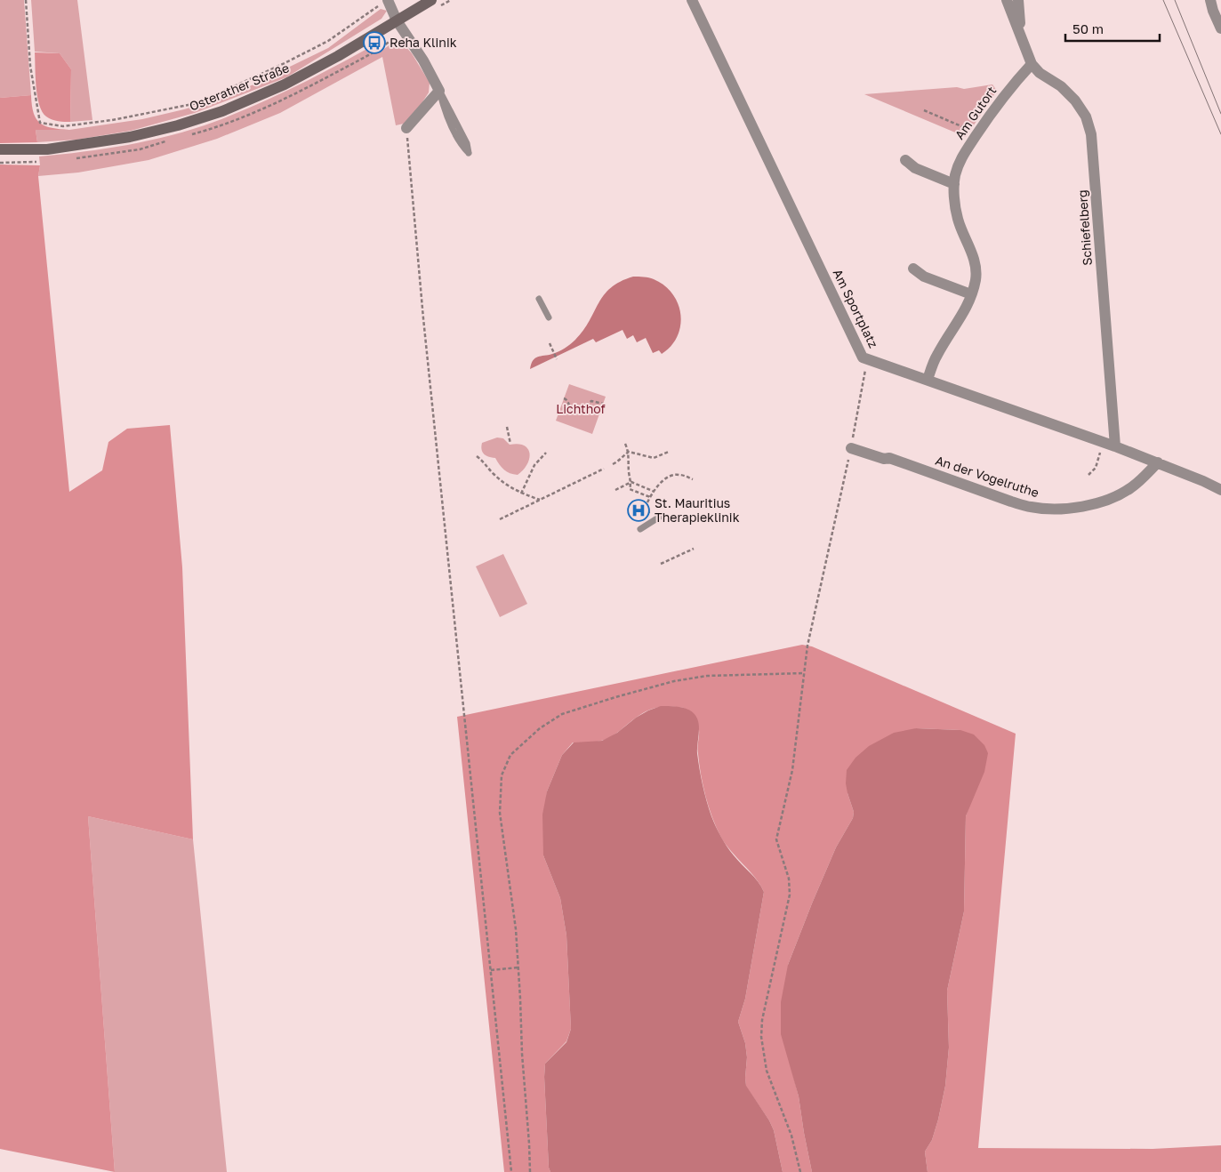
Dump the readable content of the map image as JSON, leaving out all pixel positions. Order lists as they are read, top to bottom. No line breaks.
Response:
{"streets":{"main road":["Osterather Straße"],"street":["Am Gutort","Schiefelberg","Am Sportplatz","An der Vogelruthe"]},"crossings":[["Am Gutort","Schiefelberg"],["Am Gutort","Am Sportplatz"],["Schiefelberg","Am Sportplatz"],["Am Sportplatz","An der Vogelruthe"]],"parks":["Lichthof"],"places":{"bus stop":["Reha Klinik"],"hospital":["St. Mauritius Therapieklinik"]},"scale_bar":"50 m"}
